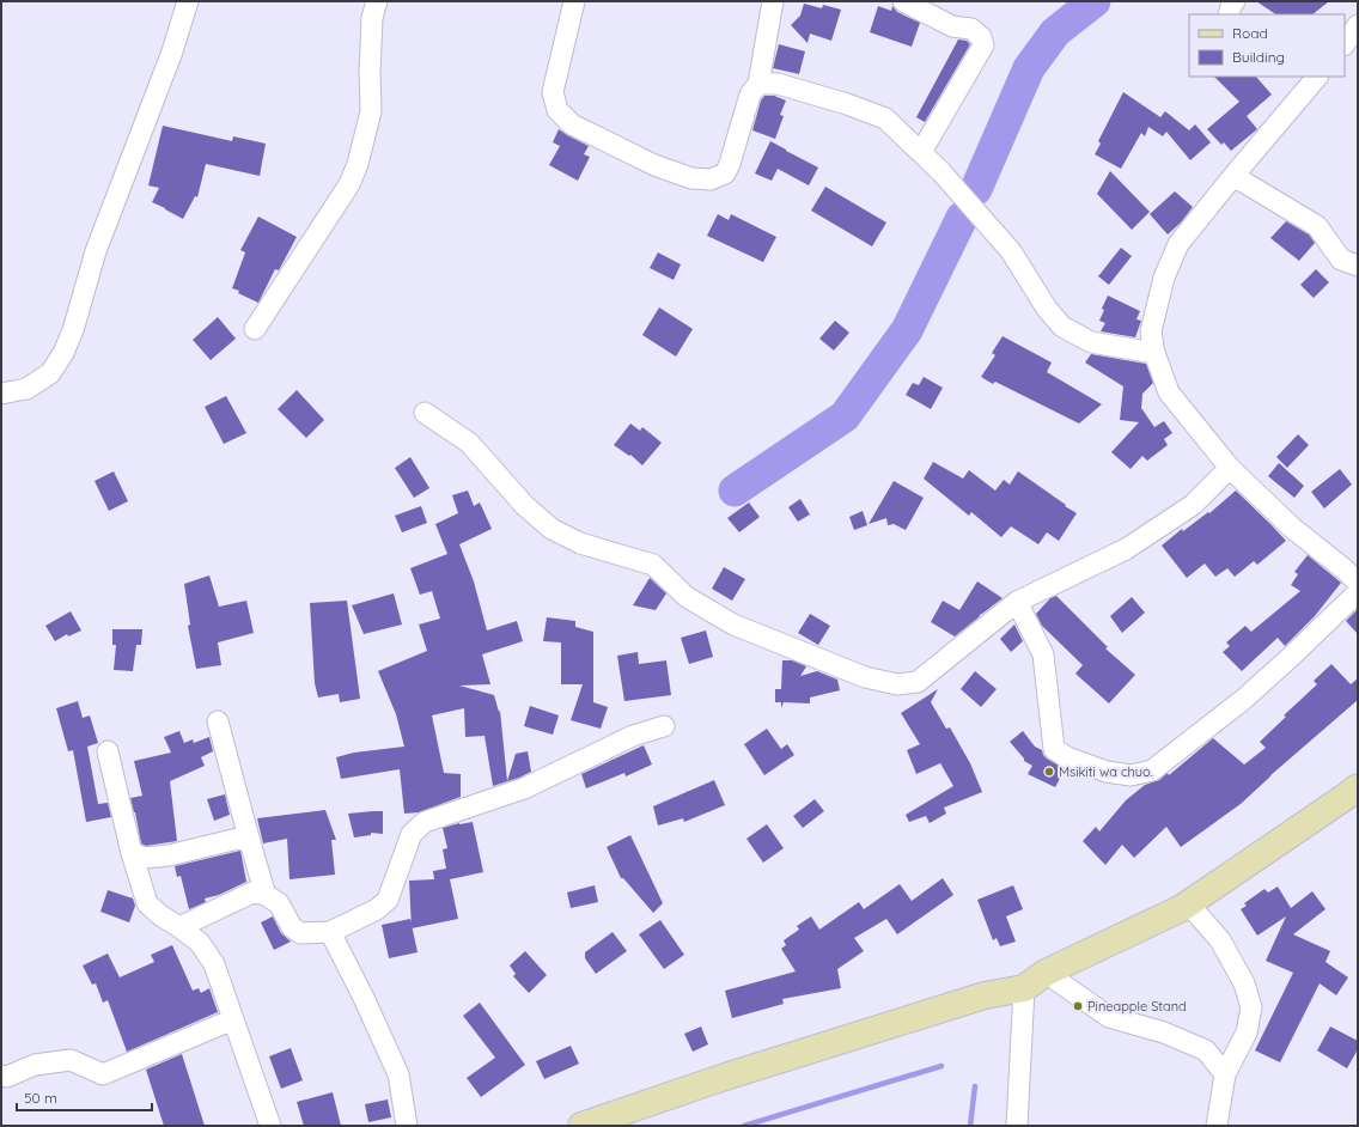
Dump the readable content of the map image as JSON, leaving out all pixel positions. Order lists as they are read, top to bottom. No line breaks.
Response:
{"places":["Msikiti wa chuo.","Pineapple Stand"],"legend":["Road","Building"],"scale_bar":"50 m"}
